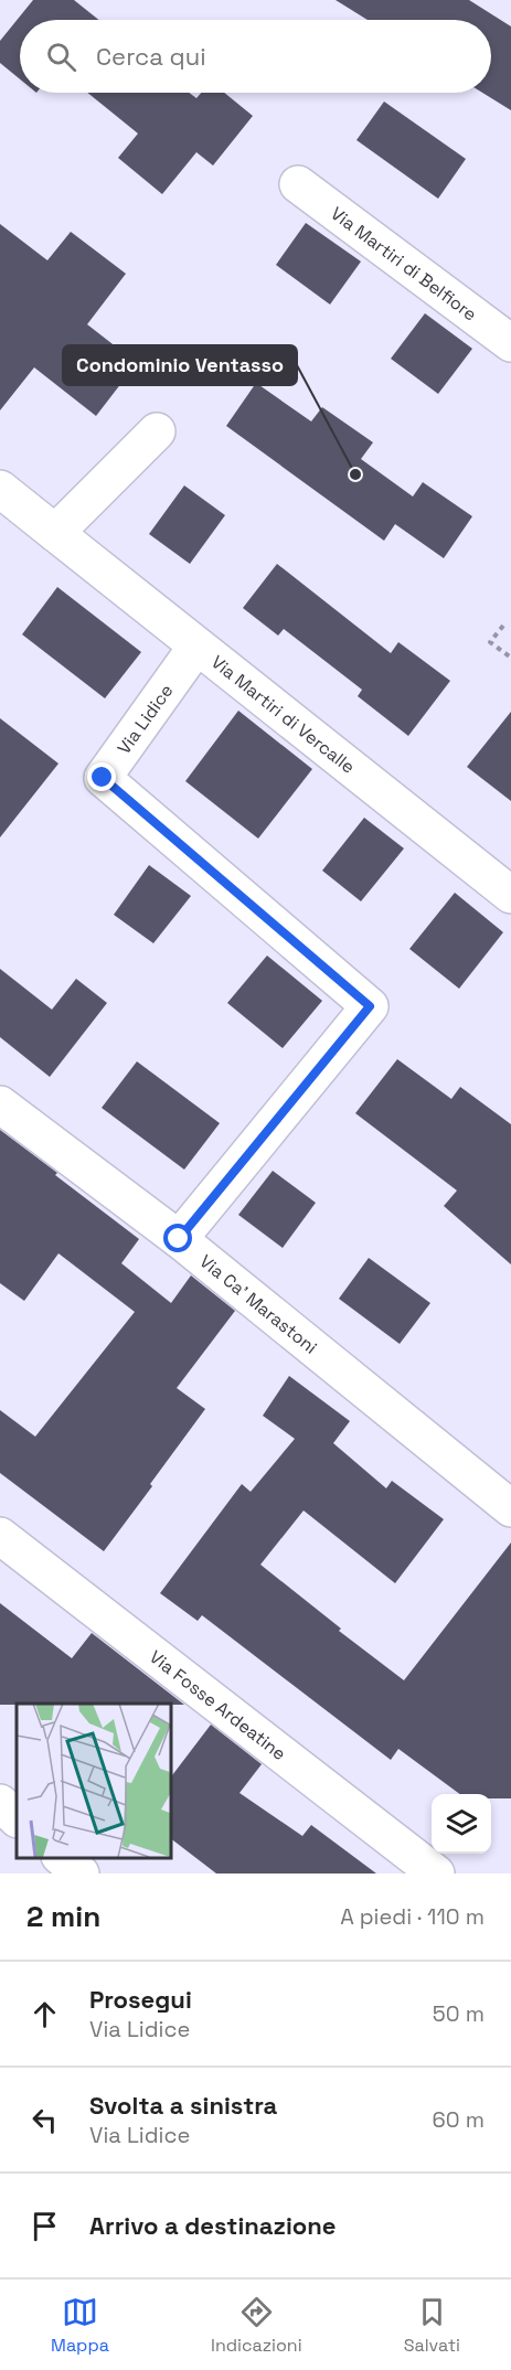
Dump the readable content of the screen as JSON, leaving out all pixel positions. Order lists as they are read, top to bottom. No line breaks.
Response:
{"streets":{"street":["Via Martiri di Belfiore","Via Martiri di Vercalle","Via Lidice","Via Ca' Marastoni","Via Fosse Ardeatine"]},"crossings":[["Via Martiri di Vercalle","Via Lidice"],["Via Lidice","Via Ca' Marastoni"]],"places":["Condominio Ventasso"],"page":{"search":"Cerca qui","heading":["2 min","A piedi · 110 m"],"list":[["Prosegui","Via Lidice","50 m"],["Svolta a sinistra","Via Lidice","60 m"],"Arrivo a destinazione"],"nav":["Mappa","Indicazioni","Salvati"]}}
